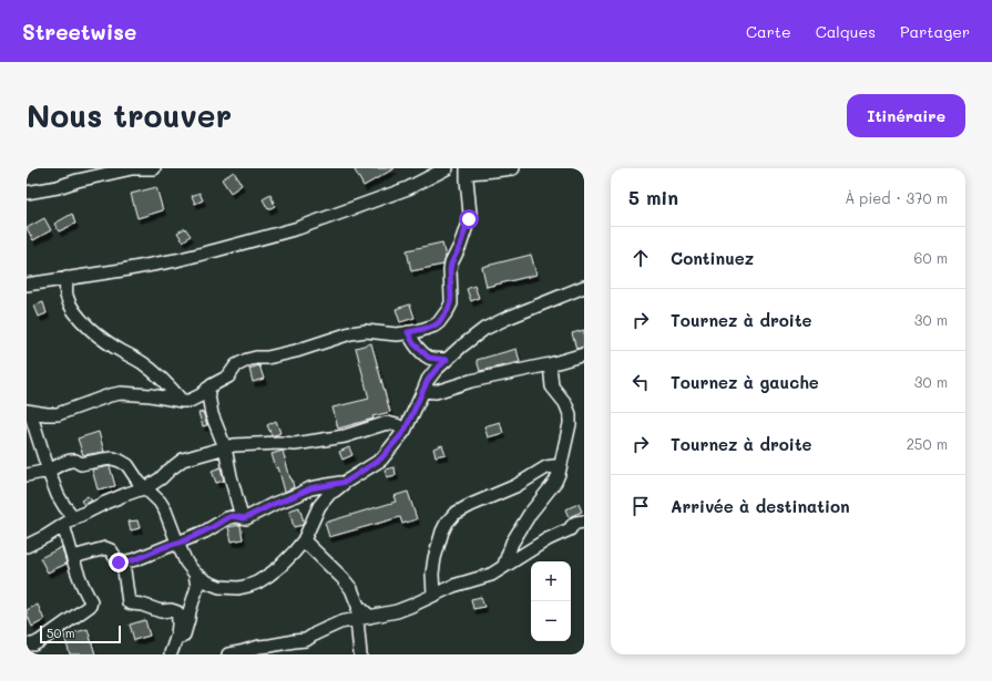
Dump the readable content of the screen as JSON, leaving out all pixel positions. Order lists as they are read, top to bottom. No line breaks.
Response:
{"scale_bar":"50 m","page":{"header":"Streetwise","nav":["Carte","Calques","Partager"],"buttons":"Itinéraire","title":"Nous trouver","heading":["5 min","À pied · 370 m"],"list":[["Continuez","60 m"],["Tournez à droite","30 m"],["Tournez à gauche","30 m"],["Tournez à droite","250 m"],"Arrivée à destination"],"map_buttons":["+","−"],"scale":"50 m"}}
